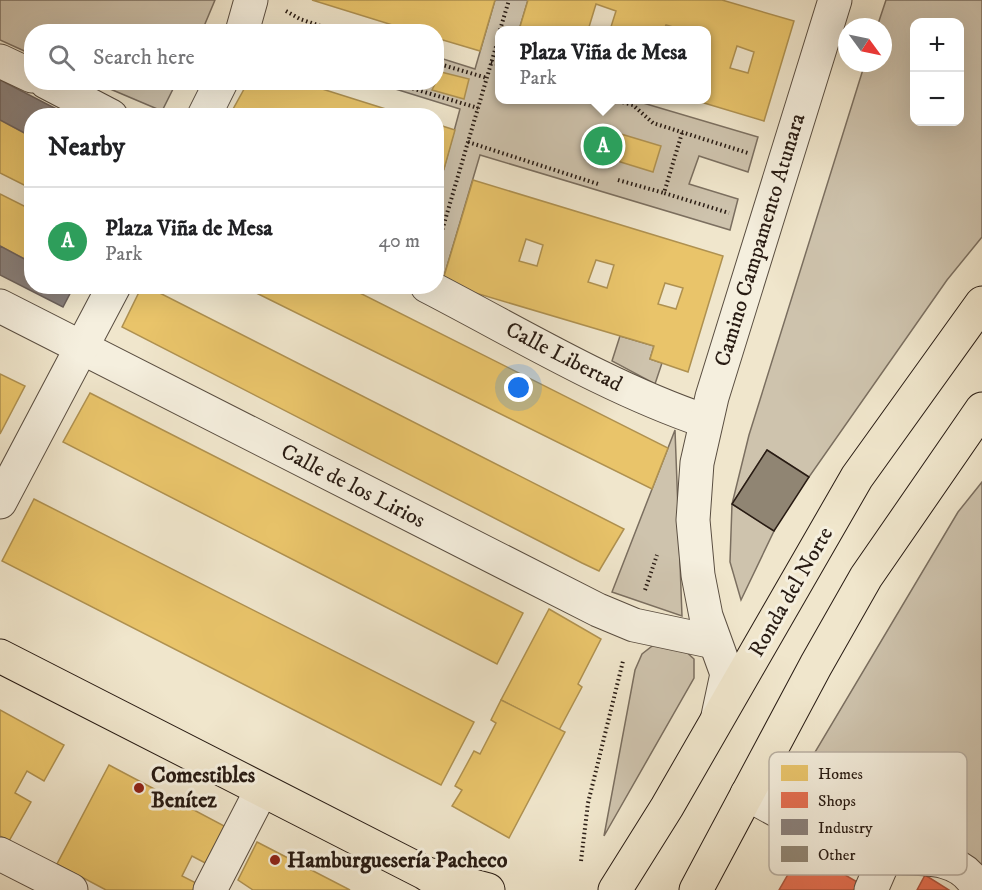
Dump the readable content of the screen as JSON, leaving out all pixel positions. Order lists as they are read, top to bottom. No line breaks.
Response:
{"streets":{"main road":["Ronda del Norte"],"street":["Camino Campamento Atunara","Calle Libertad","Calle de los Lirios"]},"crossings":[["Camino Campamento Atunara","Calle Libertad"],["Camino Campamento Atunara","Calle de los Lirios"],["Camino Campamento Atunara","Ronda del Norte"]],"places":["Comestibles Benítez","Hamburguesería Pacheco"],"legend":["Homes","Shops","Industry","Other"],"north":"bottom right","page":{"map_buttons":["+","−"],"search":"Search here","popup":["Plaza Viña de Mesa","Park"],"heading":"Nearby","pins":"A","list":[{"mark":"A","name":"Plaza Viña de Mesa","note":"Park","value":"40 m"}]}}
